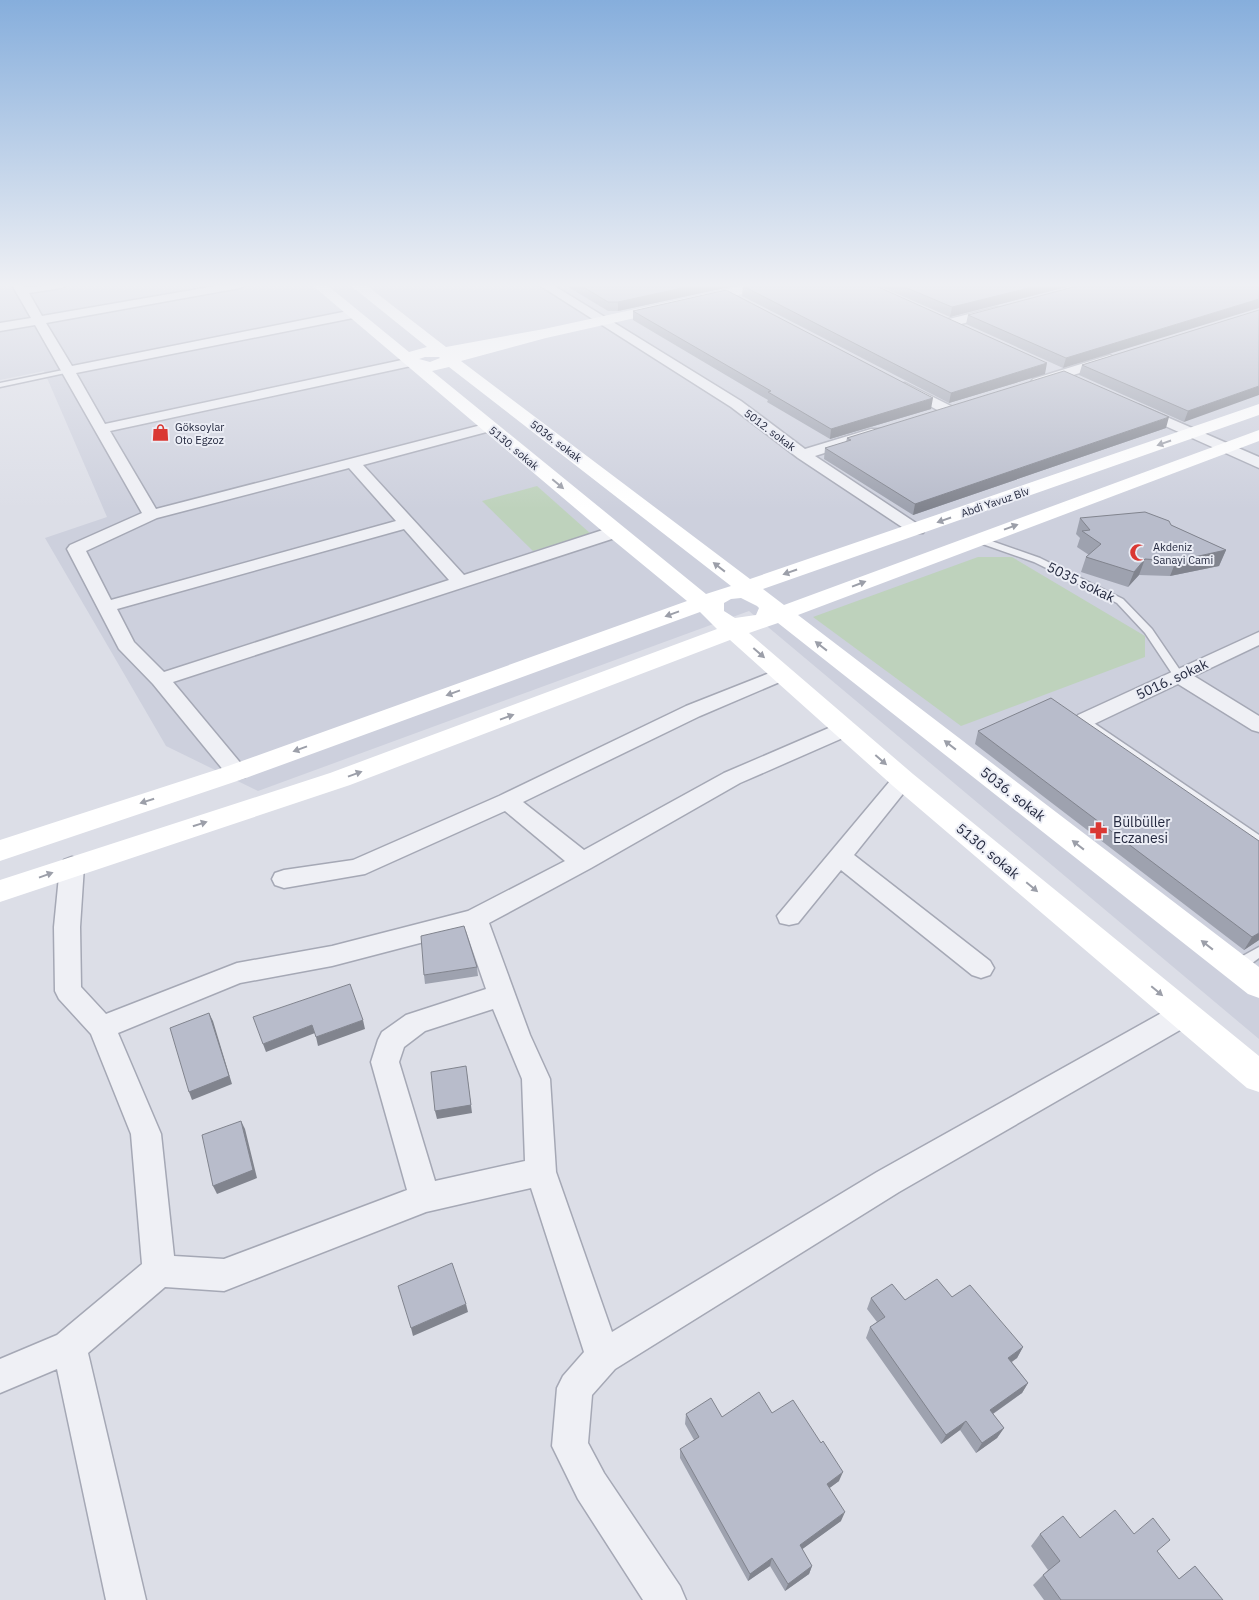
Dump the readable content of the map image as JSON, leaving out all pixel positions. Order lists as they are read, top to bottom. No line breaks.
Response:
{"streets":{"main road":["5036. sokak","5130. sokak","Abdi Yavuz Blv"],"street":["5012. sokak","5035 sokak","5016. sokak"]},"crossings":[["5012. sokak","Abdi Yavuz Blv"],["5036. sokak","5130. sokak"],["5036. sokak","Abdi Yavuz Blv"],["5130. sokak","Abdi Yavuz Blv"],["5035 sokak","5016. sokak"]],"one_way":["5036. sokak","5130. sokak"],"places":{"shop":["Göksoylar Oto Egzoz"],"mosque":["Akdeniz Sanayi Cami"],"pharmacy":["Bülbüller Eczanesi"]}}
